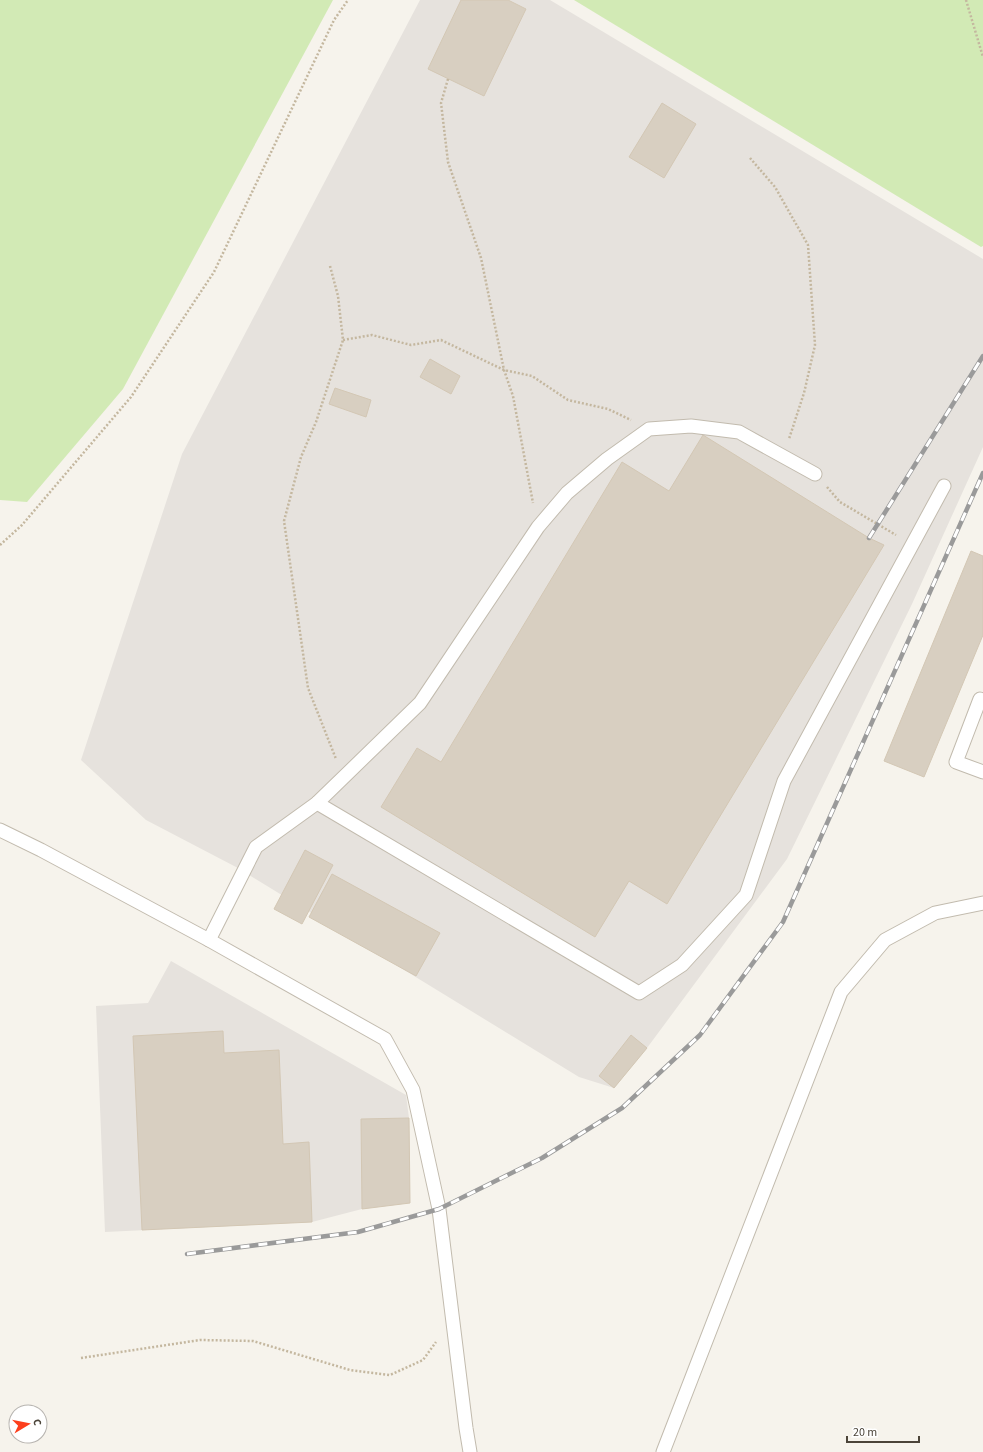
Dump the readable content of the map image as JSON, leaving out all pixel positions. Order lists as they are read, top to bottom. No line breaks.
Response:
{"scale_bar":"20 m","north":"right"}
